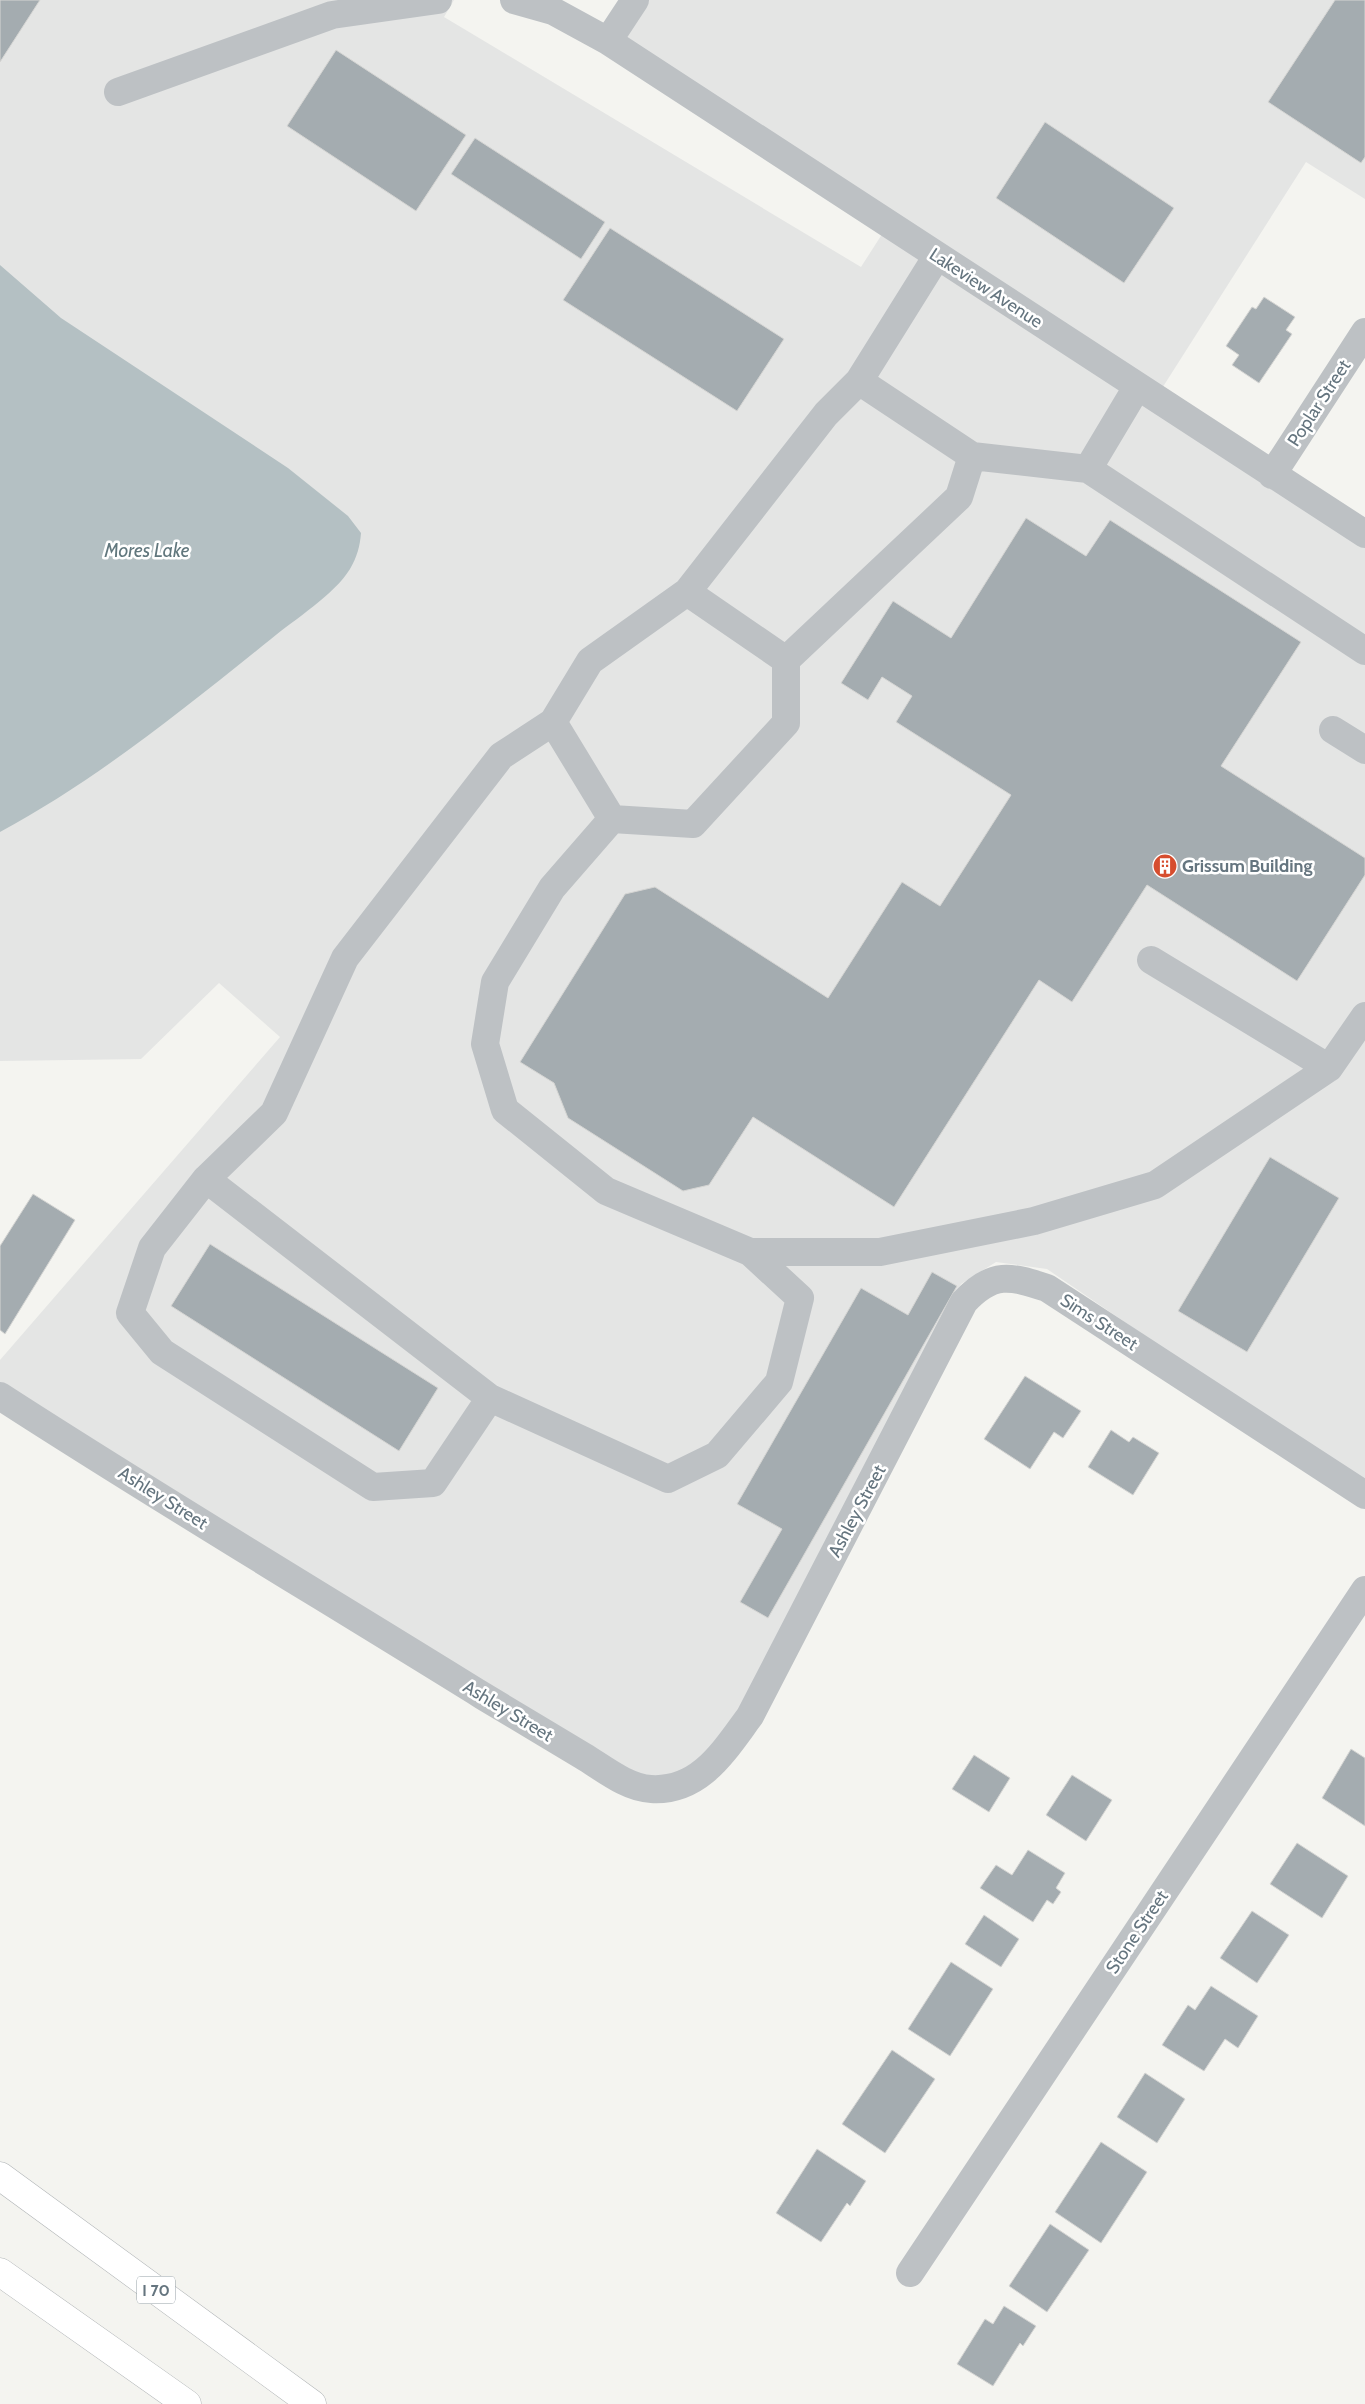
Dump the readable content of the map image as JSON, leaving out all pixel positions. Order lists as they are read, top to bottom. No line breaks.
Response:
{"streets":{"highway":["I 70"],"street":["Lakeview Avenue","Poplar Street","Sims Street","Ashley Street","Stone Street"]},"crossings":[["Lakeview Avenue","Poplar Street"],["Sims Street","Ashley Street"]],"water":["Mores Lake"],"places":{"building":["Grissum Building"]}}
